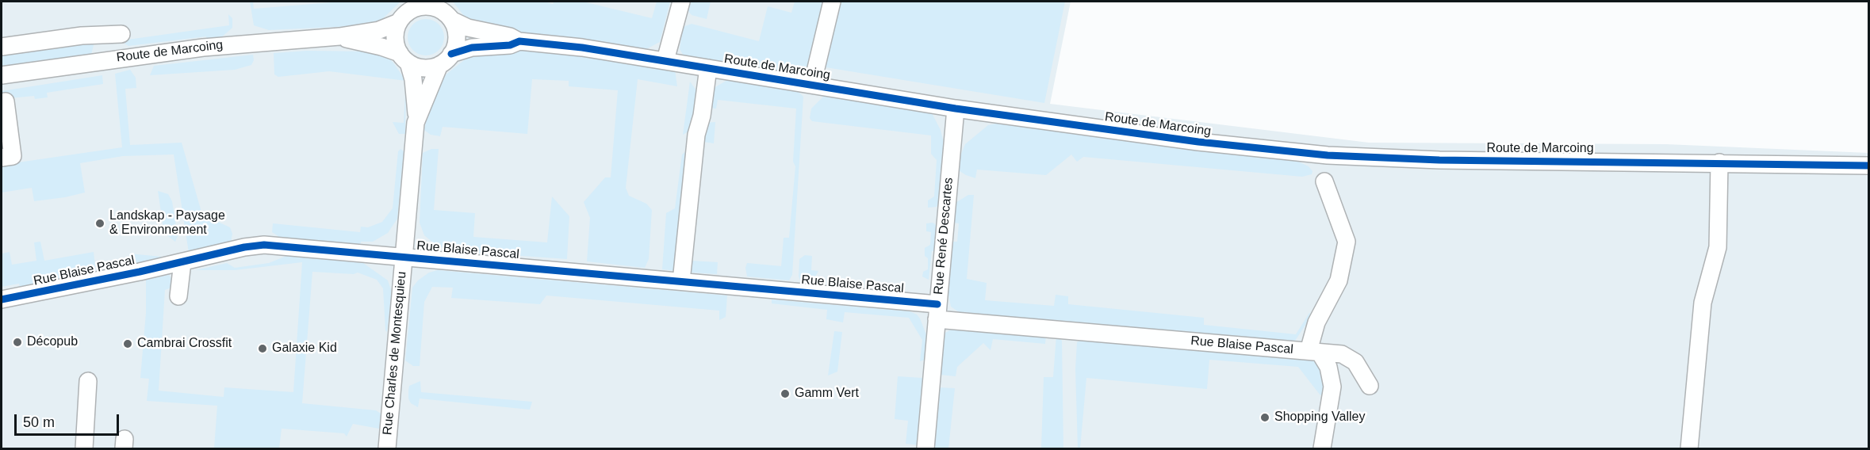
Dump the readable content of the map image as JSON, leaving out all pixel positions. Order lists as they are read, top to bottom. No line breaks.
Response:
{"streets":{"street":["Route de Marcoing","Rue René Descartes","Rue Blaise Pascal","Rue Charles de Montesquieu"]},"crossings":[["Route de Marcoing","Rue René Descartes"],["Route de Marcoing","Rue Charles de Montesquieu"],["Rue René Descartes","Rue Blaise Pascal"],["Rue Blaise Pascal","Rue Charles de Montesquieu"]],"places":["Landskap - Paysage & Environnement","Décopub","Cambrai Crossfit","Galaxie Kid","Gamm Vert","Shopping Valley"],"scale_bar":"50 m"}
